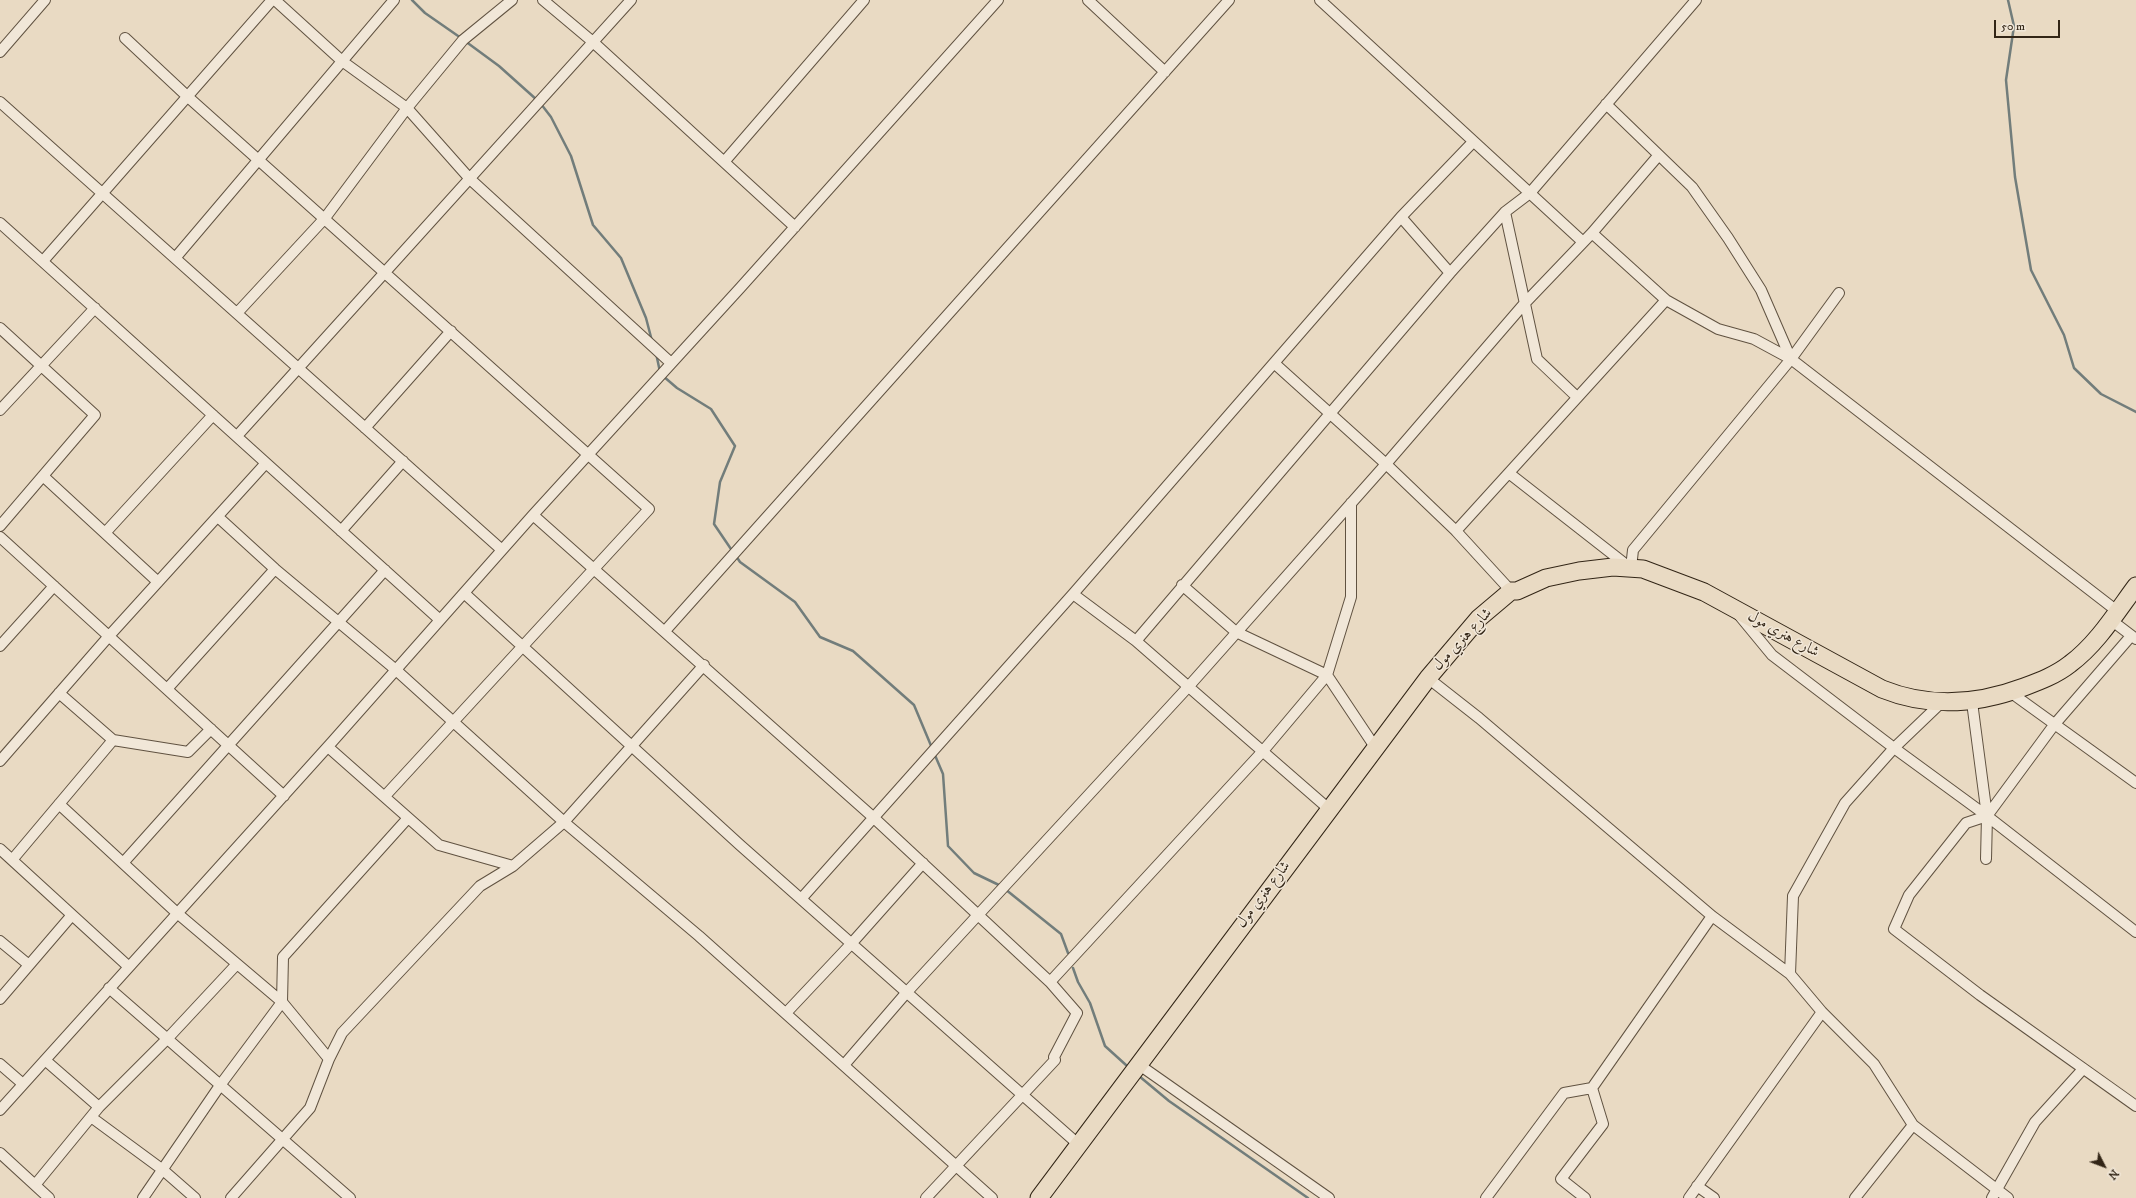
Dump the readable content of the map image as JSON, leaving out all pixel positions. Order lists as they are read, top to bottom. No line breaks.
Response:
{"streets":{"highway":["شارع هنري مول"]},"scale_bar":"50 m","north":"bottom right"}
